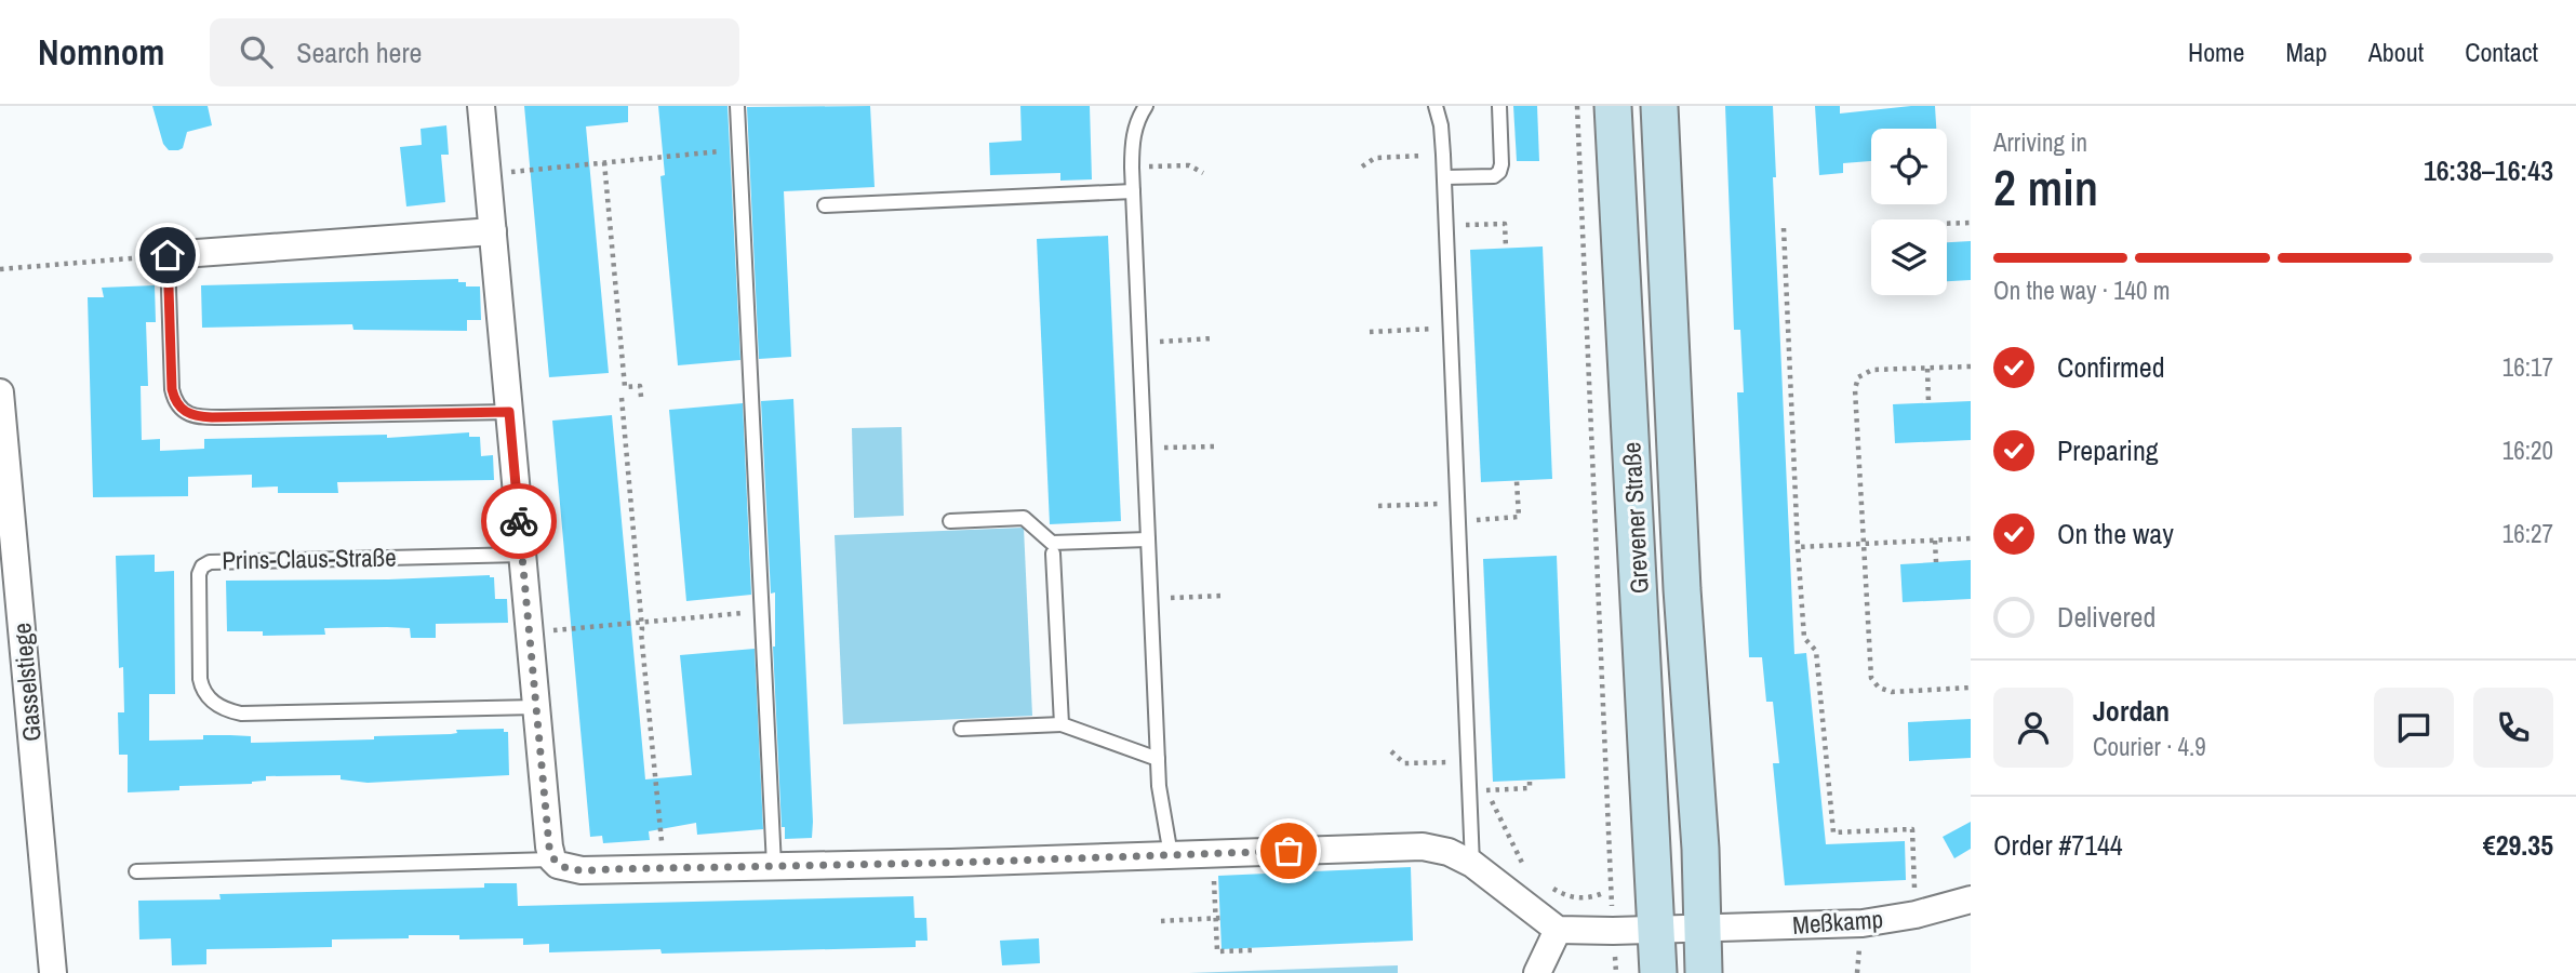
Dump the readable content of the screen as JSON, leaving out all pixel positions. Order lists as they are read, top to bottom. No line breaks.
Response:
{"streets":{"main road":["Grevener Straße"],"street":["Gasselstiege","Meßkamp"],"lane":["Prins-Claus-Straße"]},"crossings":[["Grevener Straße","Meßkamp"]],"page":{"header":"Nomnom","search":"Search here","nav":["Home","Map","About","Contact"],"heading":["2 min","Arriving in","16:38–16:43"],"panel":["Jordan","Courier · 4.9","Order #7144","€29.35"],"bar":"On the way · 140 m","list":[["Confirmed","16:17"],["Preparing","16:20"],["On the way","16:27"],"Delivered"]}}
